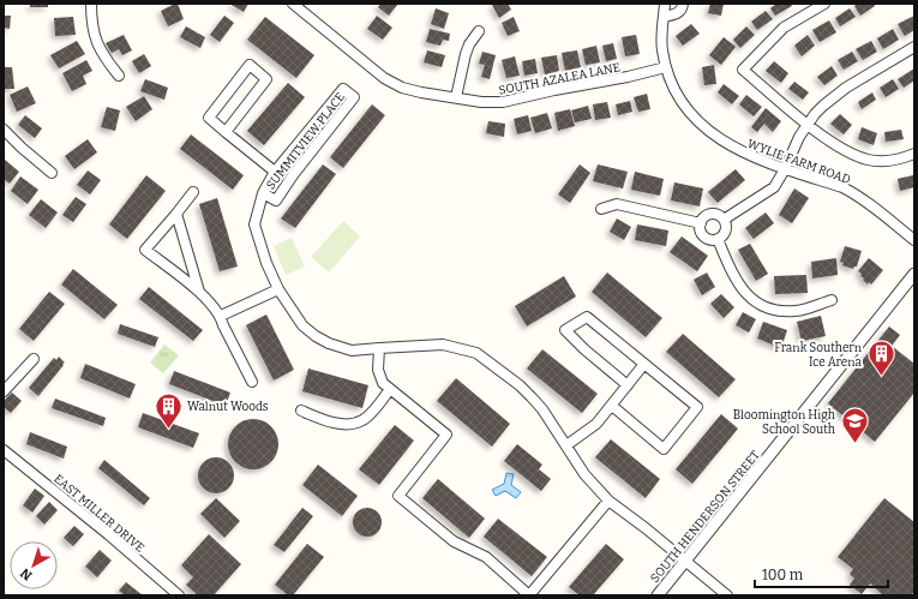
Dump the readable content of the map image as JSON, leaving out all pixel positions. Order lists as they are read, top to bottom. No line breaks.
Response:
{"streets":{"street":["SOUTH AZALEA LANE","SUMMITVIEW PLACE","WYLIE FARM ROAD","EAST MILLER DRIVE","SOUTH HENDERSON STREET"]},"crossings":[["SOUTH AZALEA LANE","WYLIE FARM ROAD"]],"places":{"building":["Frank Southern Ice Arena","Walnut Woods"],"school or university":["Bloomington High School South"]},"scale_bar":"100 m","north":"bottom left"}
